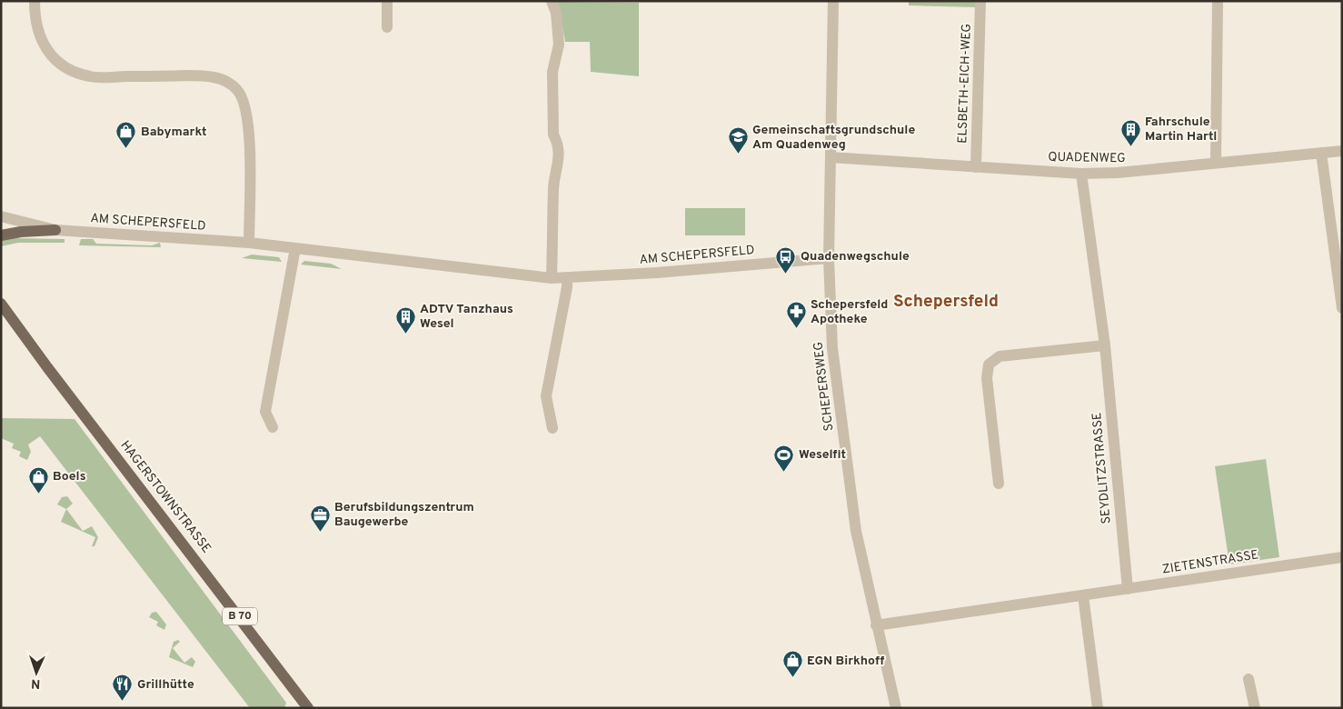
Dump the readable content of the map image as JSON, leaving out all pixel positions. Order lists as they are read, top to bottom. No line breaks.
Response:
{"streets":{"main road":["HAGERSTOWNSTRASSE","B 70"],"street":["ELSBETH-EICH-WEG","QUADENWEG","AM SCHEPERSFELD","SCHEPERSWEG","SEYDLITZSTRASSE","ZIETENSTRASSE"]},"crossings":[["ELSBETH-EICH-WEG","QUADENWEG"],["QUADENWEG","SCHEPERSWEG"],["QUADENWEG","SEYDLITZSTRASSE"],["AM SCHEPERSFELD","SCHEPERSWEG"],["SCHEPERSWEG","ZIETENSTRASSE"],["SEYDLITZSTRASSE","ZIETENSTRASSE"]],"districts":["Schepersfeld"],"places":{"building":["Fahrschule Martin Hartl","ADTV Tanzhaus Wesel"],"shop":["Babymarkt","Boels","EGN Birkhoff"],"school or university":["Gemeinschaftsgrundschule Am Quadenweg"],"bus stop":["Quadenwegschule"],"pharmacy":["Schepersfeld Apotheke"],"sports":["Weselfit"],"office":["Berufsbildungszentrum Baugewerbe"],"restaurant":["Grillhütte"]},"north":"bottom"}
